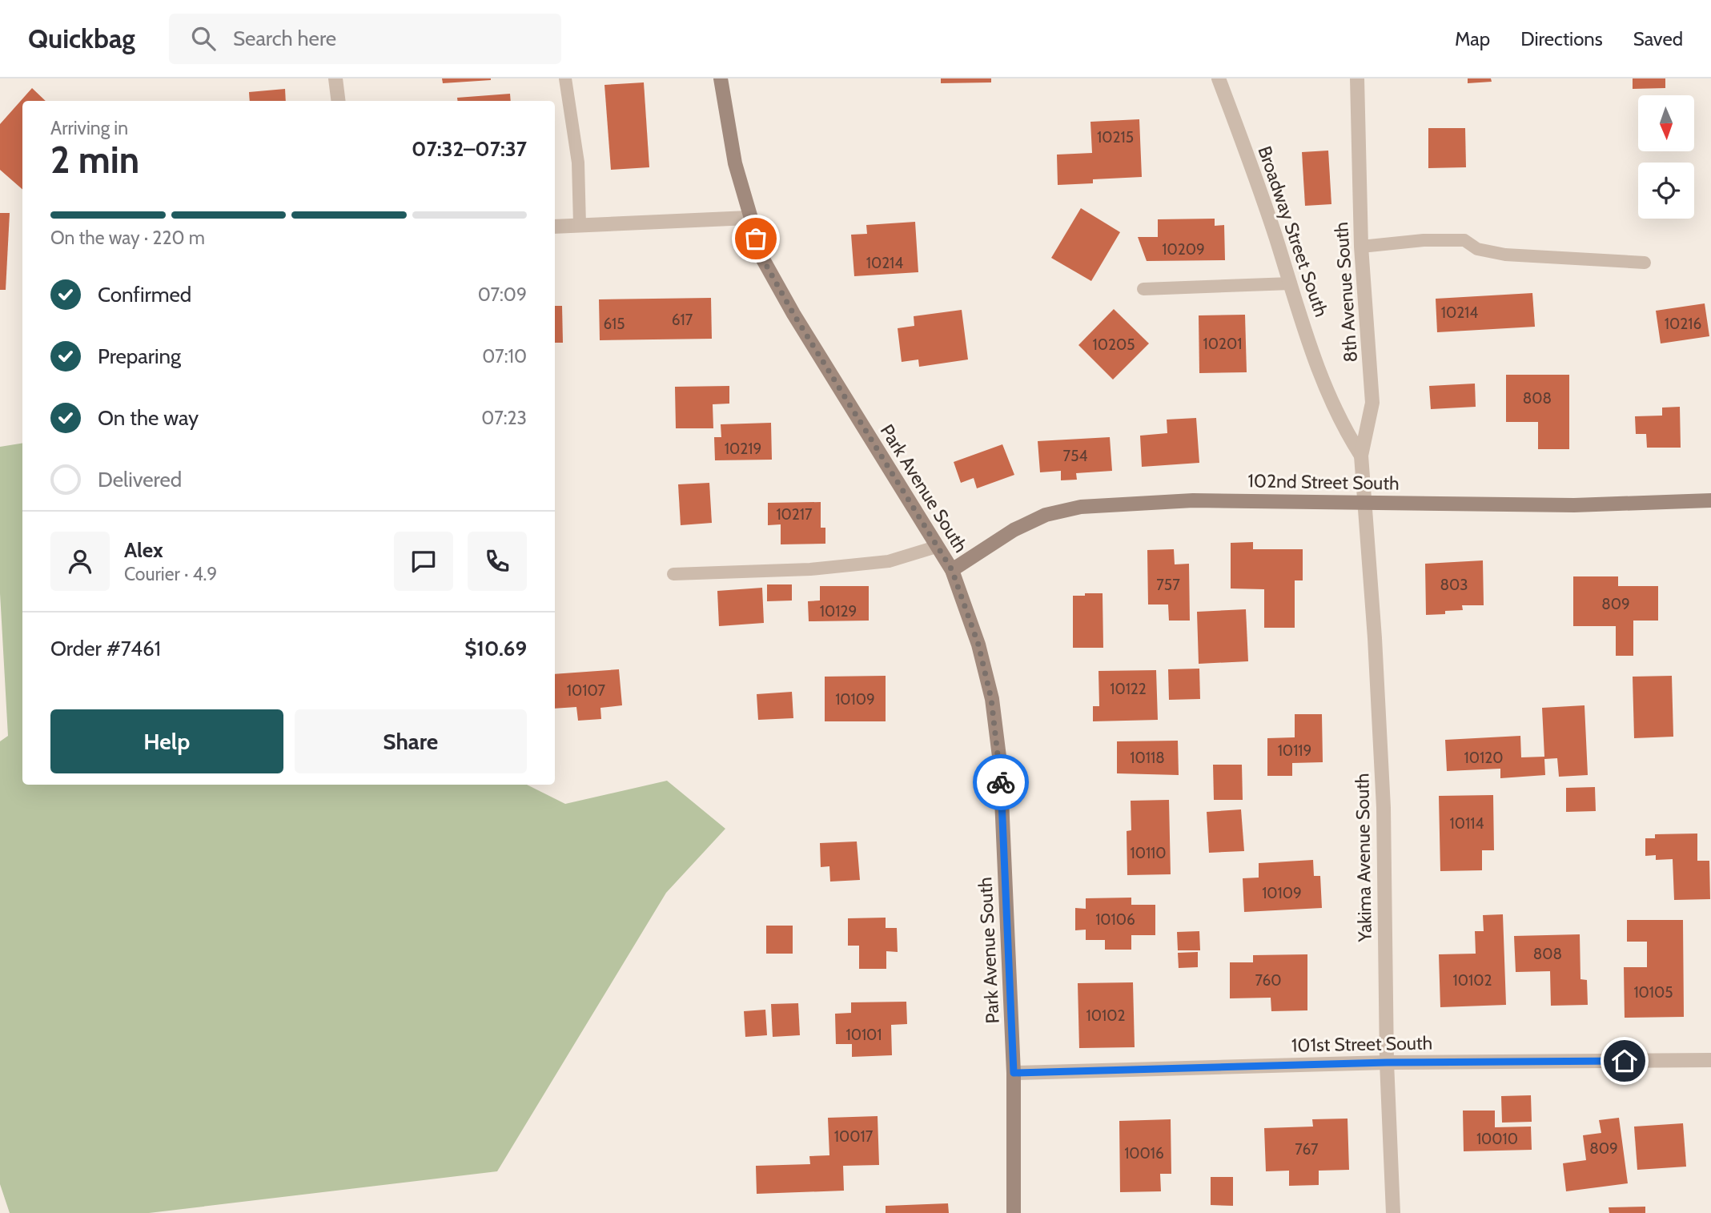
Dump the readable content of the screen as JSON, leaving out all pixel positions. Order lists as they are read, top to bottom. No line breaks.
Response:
{"streets":{"main road":["102nd Street South","Park Avenue South"],"street":["Broadway Street South","8th Avenue South","Yakima Avenue South","101st Street South"]},"crossings":[["Broadway Street South","8th Avenue South"],["8th Avenue South","102nd Street South"],["8th Avenue South","Yakima Avenue South"],["102nd Street South","Park Avenue South"],["102nd Street South","Yakima Avenue South"],["Park Avenue South","101st Street South"],["Yakima Avenue South","101st Street South"]],"house_numbers":["10215","10209","10214","10214","617","615","10216","10201","10205","808","10219","754","10217","757","803","809","10129","10122","10107","10109","10119","10118","10120","10114","10110","10109","10106","808","760","10102","10105","10102","10101","10017","10010","809","767","10016"],"north":"bottom","page":{"header":"Quickbag","search":"Search here","nav":["Map","Directions","Saved"],"heading":["2 min","Arriving in","07:32–07:37"],"panel":["Alex","Courier · 4.9","Order #7461","$10.69"],"bar":"On the way · 220 m","list":[["Confirmed","07:09"],["Preparing","07:10"],["On the way","07:23"],"Delivered"],"buttons":["Help","Share"]}}
